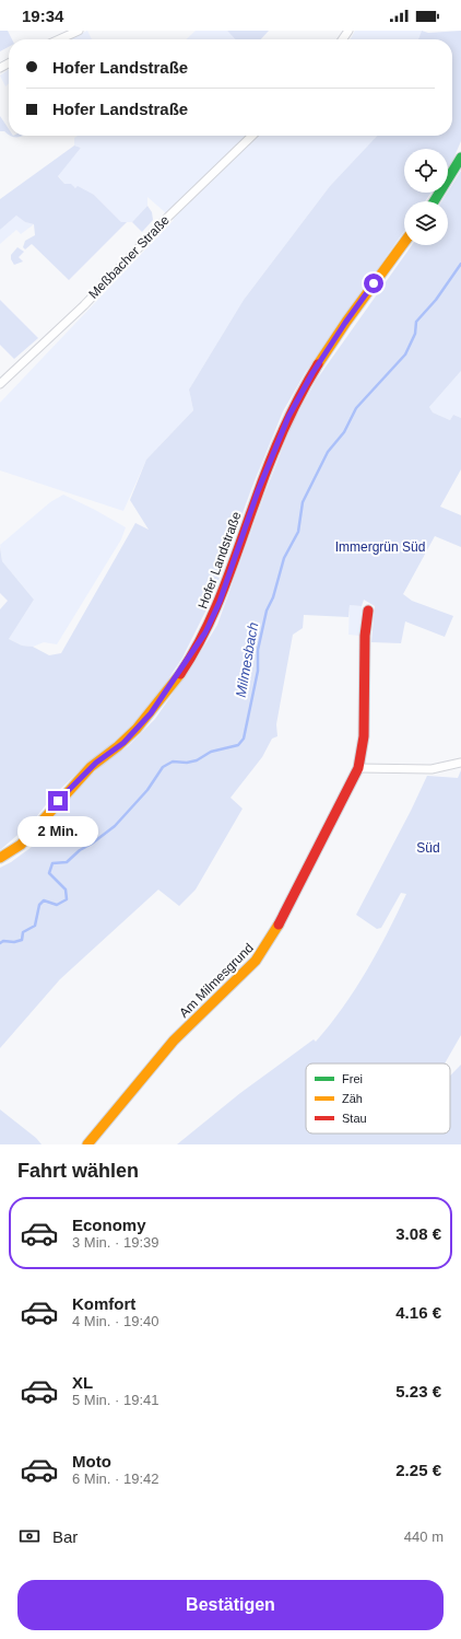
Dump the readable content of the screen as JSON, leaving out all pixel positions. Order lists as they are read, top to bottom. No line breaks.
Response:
{"streets":{"main road":["Hofer Landstraße","Am Milmesgrund"],"street":["Meßbacher Straße"]},"water":["Milmesbach"],"parks":["Immergrün Süd","Süd"],"legend":["Frei","Zäh","Stau"],"page":{"status":"19:34","banner":["Hofer Landstraße","Hofer Landstraße"],"bubble":"2 Min.","heading":"Fahrt wählen","list":[{"name":"Economy","note":"3 Min. · 19:39","value":"3.08 €"},{"name":"Komfort","note":"4 Min. · 19:40","value":"4.16 €"},{"name":"XL","note":"5 Min. · 19:41","value":"5.23 €"},{"name":"Moto","note":"6 Min. · 19:42","value":"2.25 €"}],"pay":["Bar","440 m"],"buttons":"Bestätigen"}}
